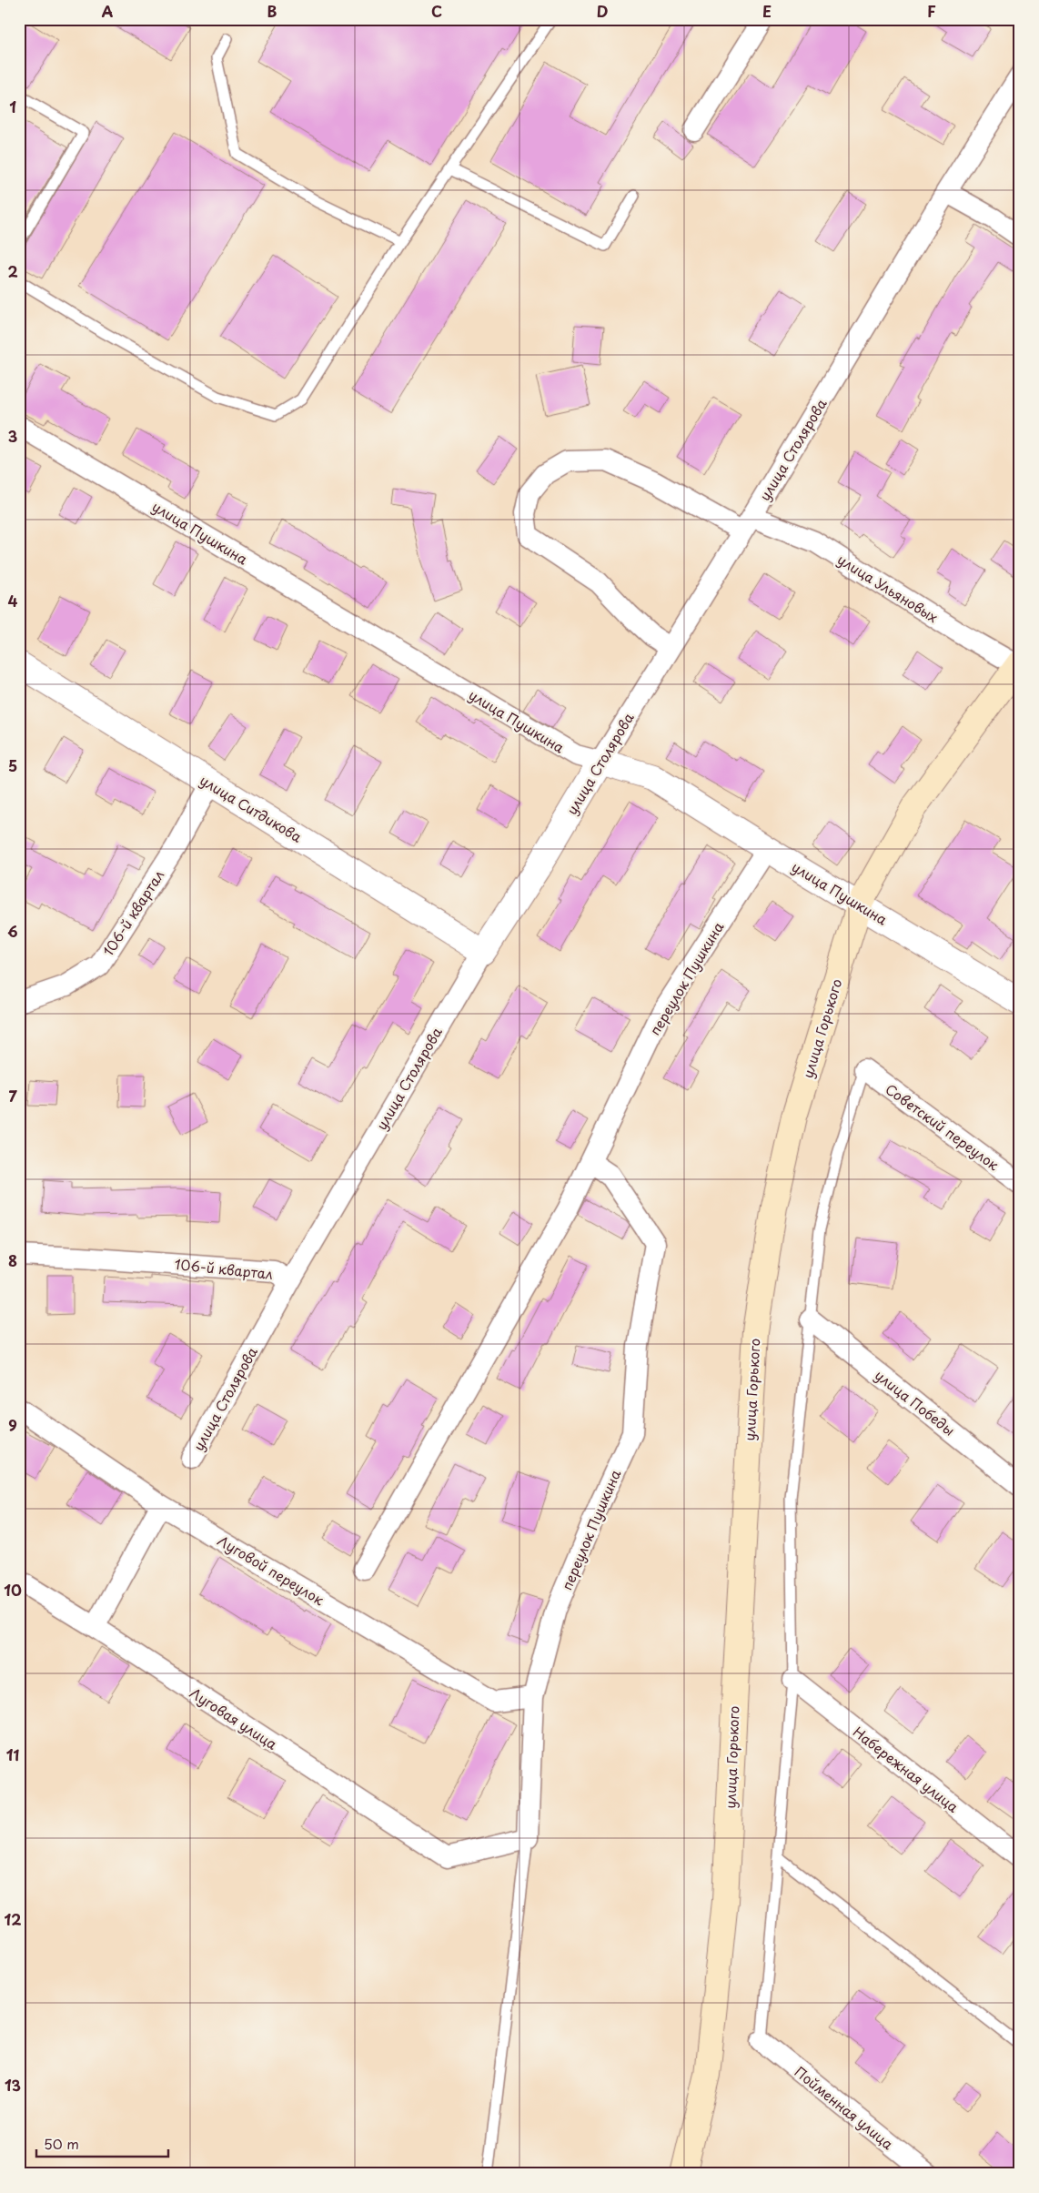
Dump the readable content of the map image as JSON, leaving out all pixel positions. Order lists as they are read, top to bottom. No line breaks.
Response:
{"streets":{"main road":["улица Горького"],"street":["улица Столярова","улица Пушкина","улица Ульяновых","улица Ситдикова","106-й квартал","переулок Пушкина","Советский переулок","улица Победы","Луговой переулок","Луговая улица","Набережная улица","Пойменная улица"]},"crossings":[["улица Столярова","улица Пушкина"],["улица Столярова","улица Ульяновых"],["улица Столярова","улица Ситдикова"],["улица Столярова","106-й квартал"],["улица Пушкина","переулок Пушкина"],["улица Пушкина","улица Горького"],["улица Ульяновых","улица Горького"],["улица Ситдикова","106-й квартал"],["переулок Пушкина","Луговой переулок"],["переулок Пушкина","Луговая улица"]],"scale_bar":"50 m","grid":{"columns":["A","B","C","D","E","F"],"rows":["1","2","3","4","5","6","7","8","9","10","11","12","13"]}}
